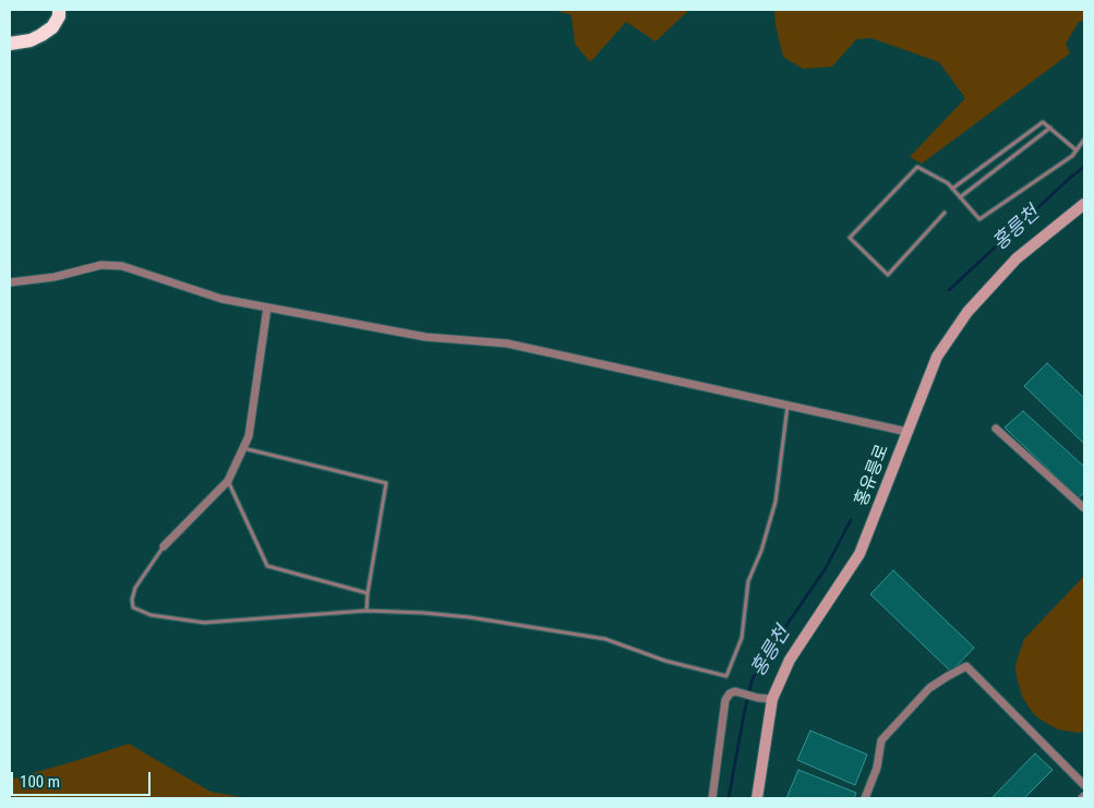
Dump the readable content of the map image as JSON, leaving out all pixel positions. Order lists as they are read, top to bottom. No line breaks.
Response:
{"streets":{"street":["홍유릉로"]},"water":["홍릉천"],"scale_bar":"100 m"}
